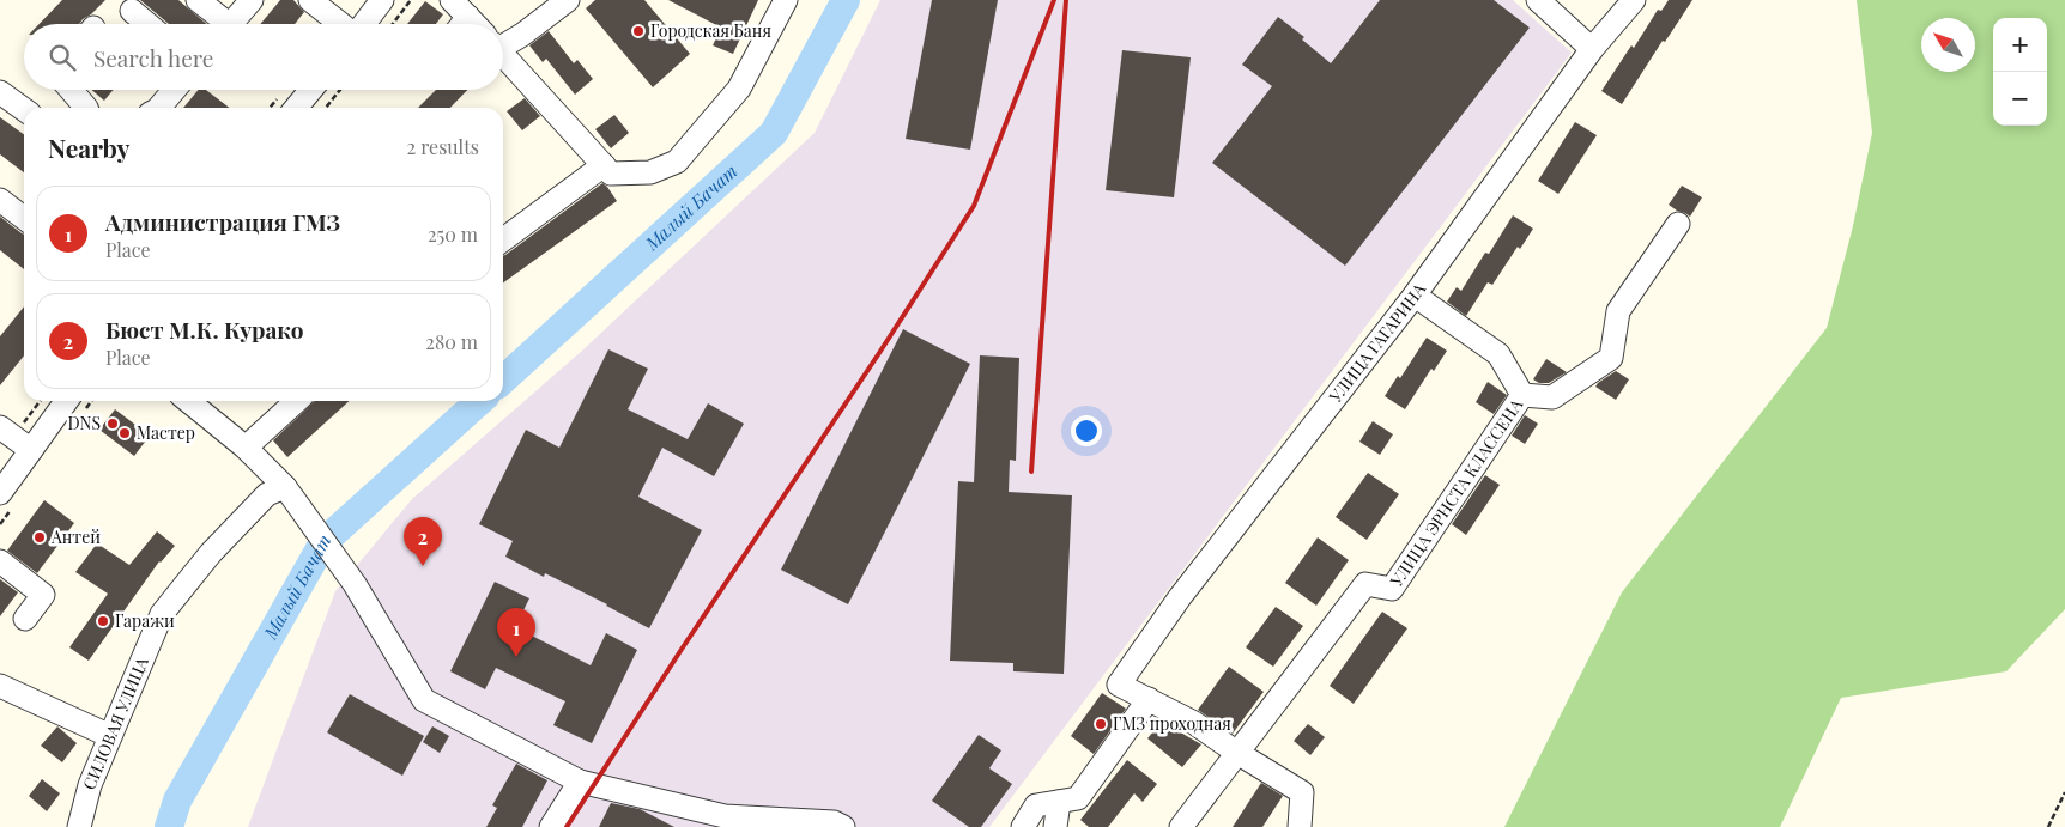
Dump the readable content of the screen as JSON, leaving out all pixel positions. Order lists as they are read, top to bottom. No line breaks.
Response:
{"streets":{"street":["УЛИЦА ГАГАРИНА","УЛИЦА ЭРНСТА КЛАССЕНА","СИЛОВАЯ УЛИЦА"]},"crossings":[["УЛИЦА ГАГАРИНА","УЛИЦА ЭРНСТА КЛАССЕНА"]],"water":["Малый Бачат"],"places":["Городская Баня","DNS","Мастер","Антей","Гаражи","ГМЗ проходная"],"north":"top left","page":{"map_buttons":["+","−"],"search":"Search here","heading":["Nearby","2 results"],"list":[{"mark":"1","name":"Администрация ГМЗ","note":"Place","value":"250 m"},{"mark":"2","name":"Бюст М.К. Курако","note":"Place","value":"280 m"}],"pins":["2","1"]}}
